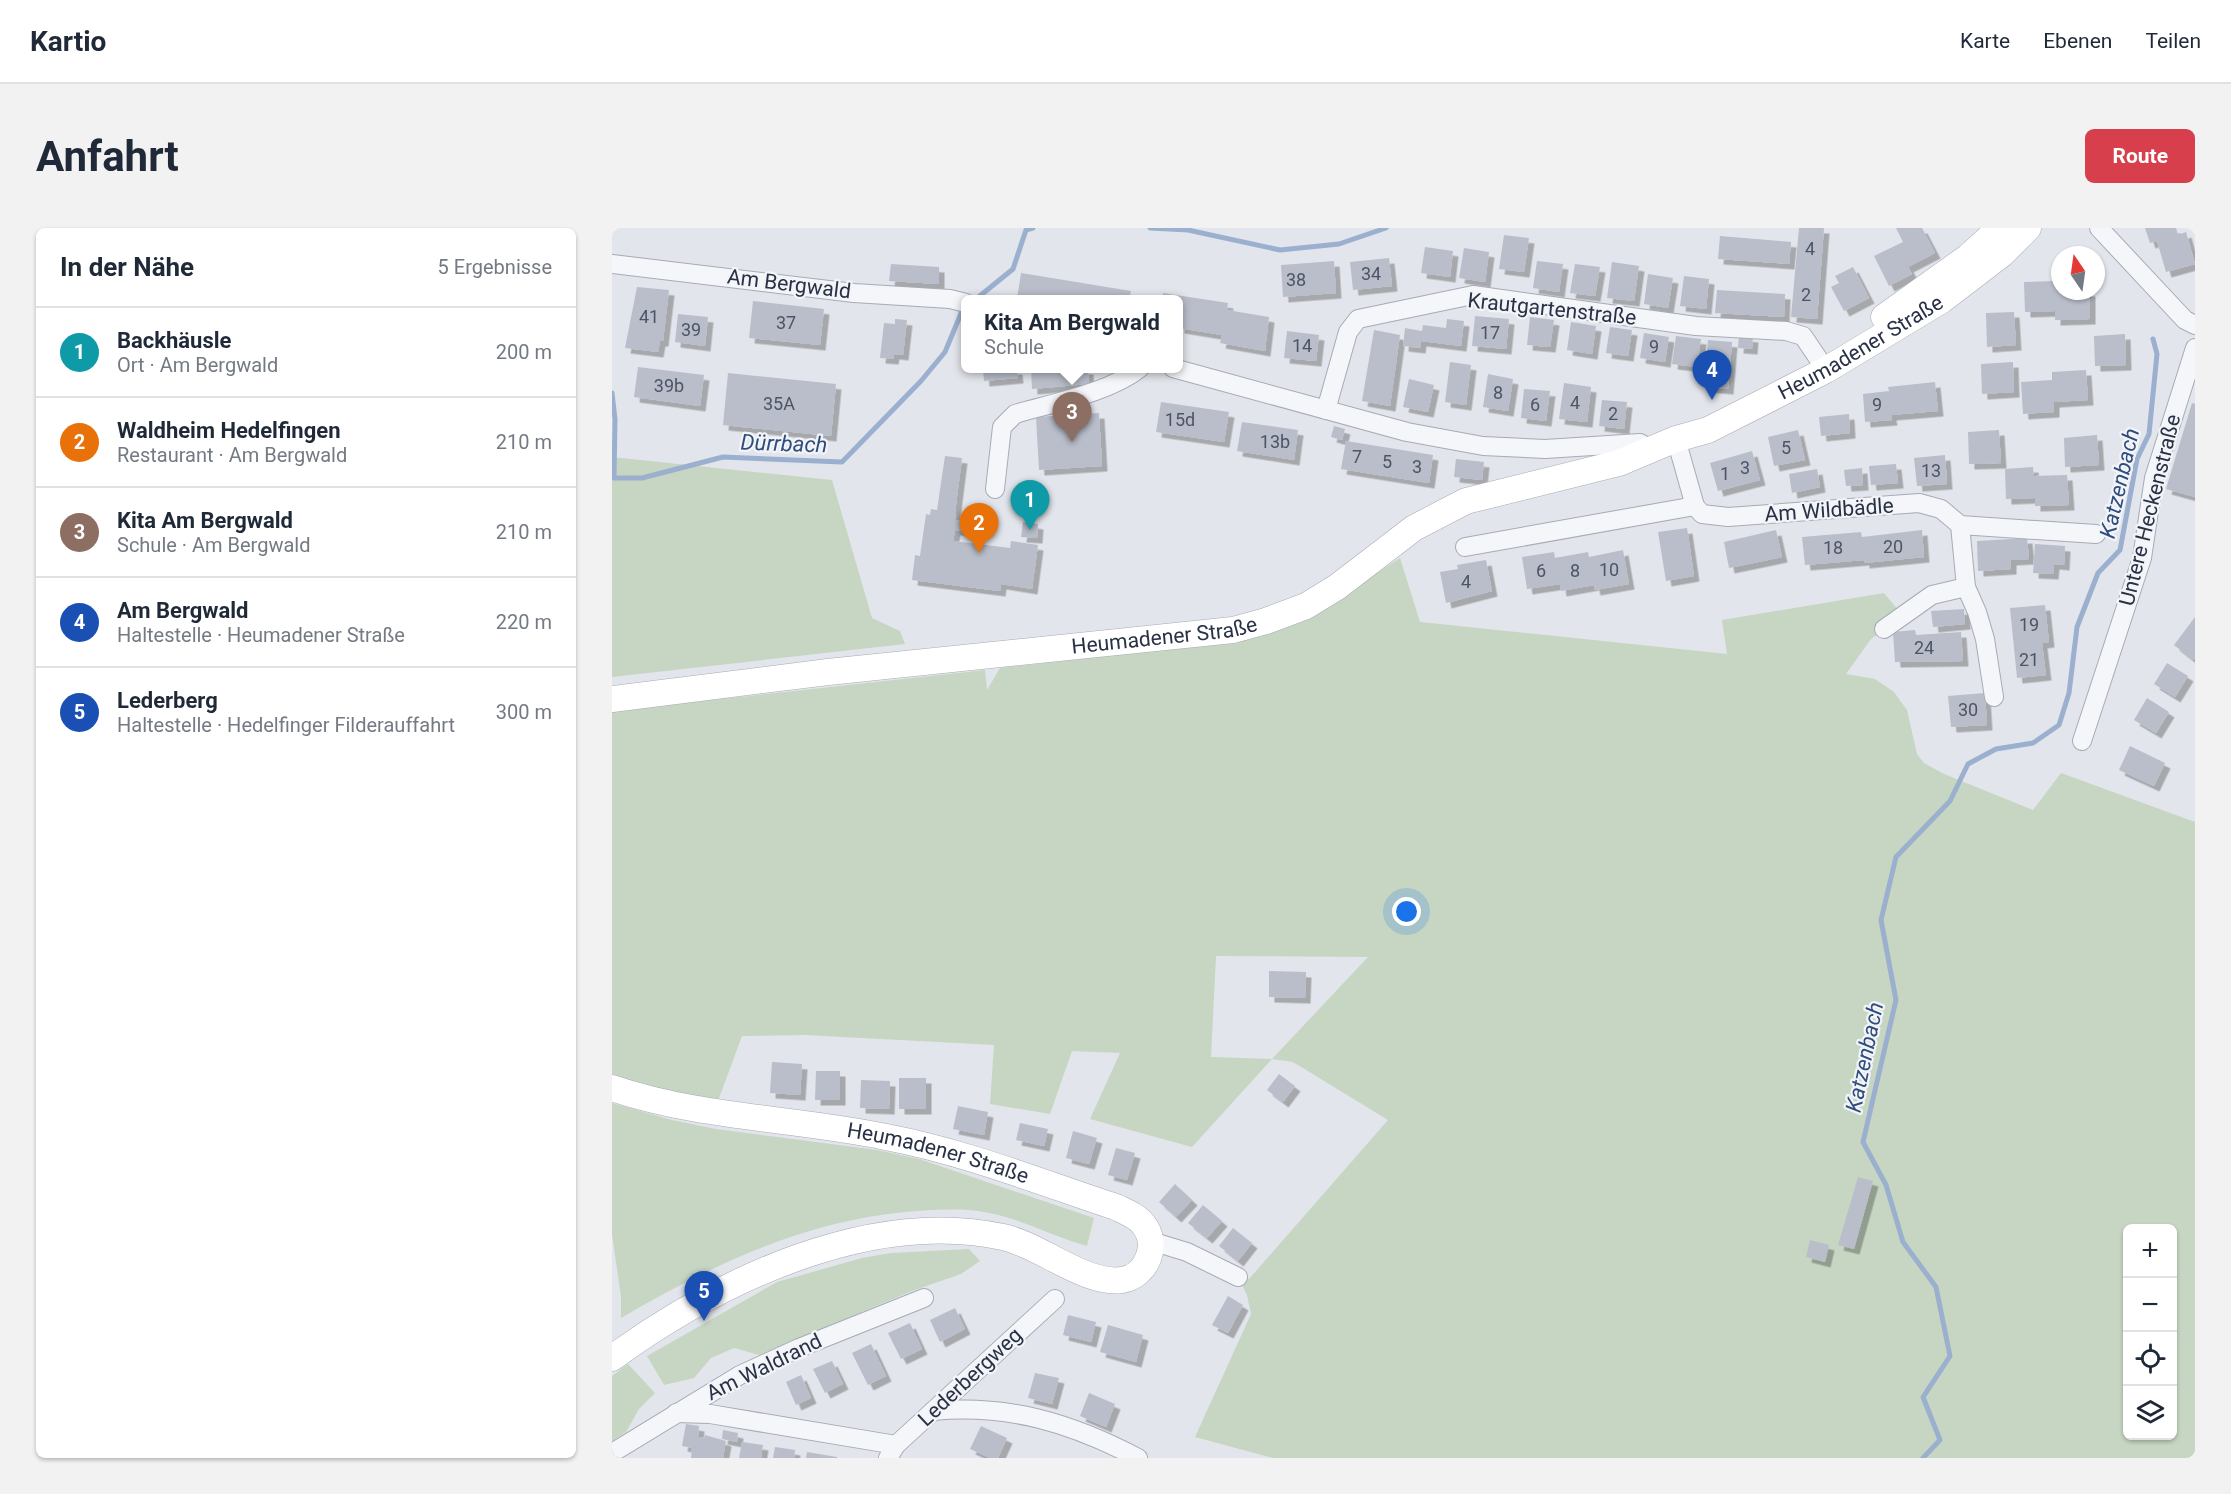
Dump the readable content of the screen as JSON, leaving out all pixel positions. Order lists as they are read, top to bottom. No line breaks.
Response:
{"streets":{"main road":["Heumadener Straße"],"street":["Am Bergwald","Krautgartenstraße","Am Wildbädle","Untere Heckenstraße","Am Waldrand","Lederbergweg"]},"crossings":[["Krautgartenstraße","Heumadener Straße"]],"water":["Dürrbach","Katzenbach"],"house_numbers":["4","34","38","2","41","37","39","17","14","9","39b","8","4","35A","6","9","2","15d","13b","5","7","5","3","3","13","1","20","18","10","6","8","4","19","24","21","30"],"north":"top","page":{"header":"Kartio","nav":["Karte","Ebenen","Teilen"],"buttons":"Route","title":"Anfahrt","heading":["In der Nähe","5 Ergebnisse"],"popup":["Kita Am Bergwald","Schule"],"list":[{"mark":"1","name":"Backhäusle","note":"Ort · Am Bergwald","value":"200 m"},{"mark":"2","name":"Waldheim Hedelfingen","note":"Restaurant · Am Bergwald","value":"210 m"},{"mark":"3","name":"Kita Am Bergwald","note":"Schule · Am Bergwald","value":"210 m"},{"mark":"4","name":"Am Bergwald","note":"Haltestelle · Heumadener Straße","value":"220 m"},{"mark":"5","name":"Lederberg","note":"Haltestelle · Hedelfinger Filderauffahrt","value":"300 m"}],"pins":["4","3","1","2","5"],"map_buttons":["+","−"]}}
